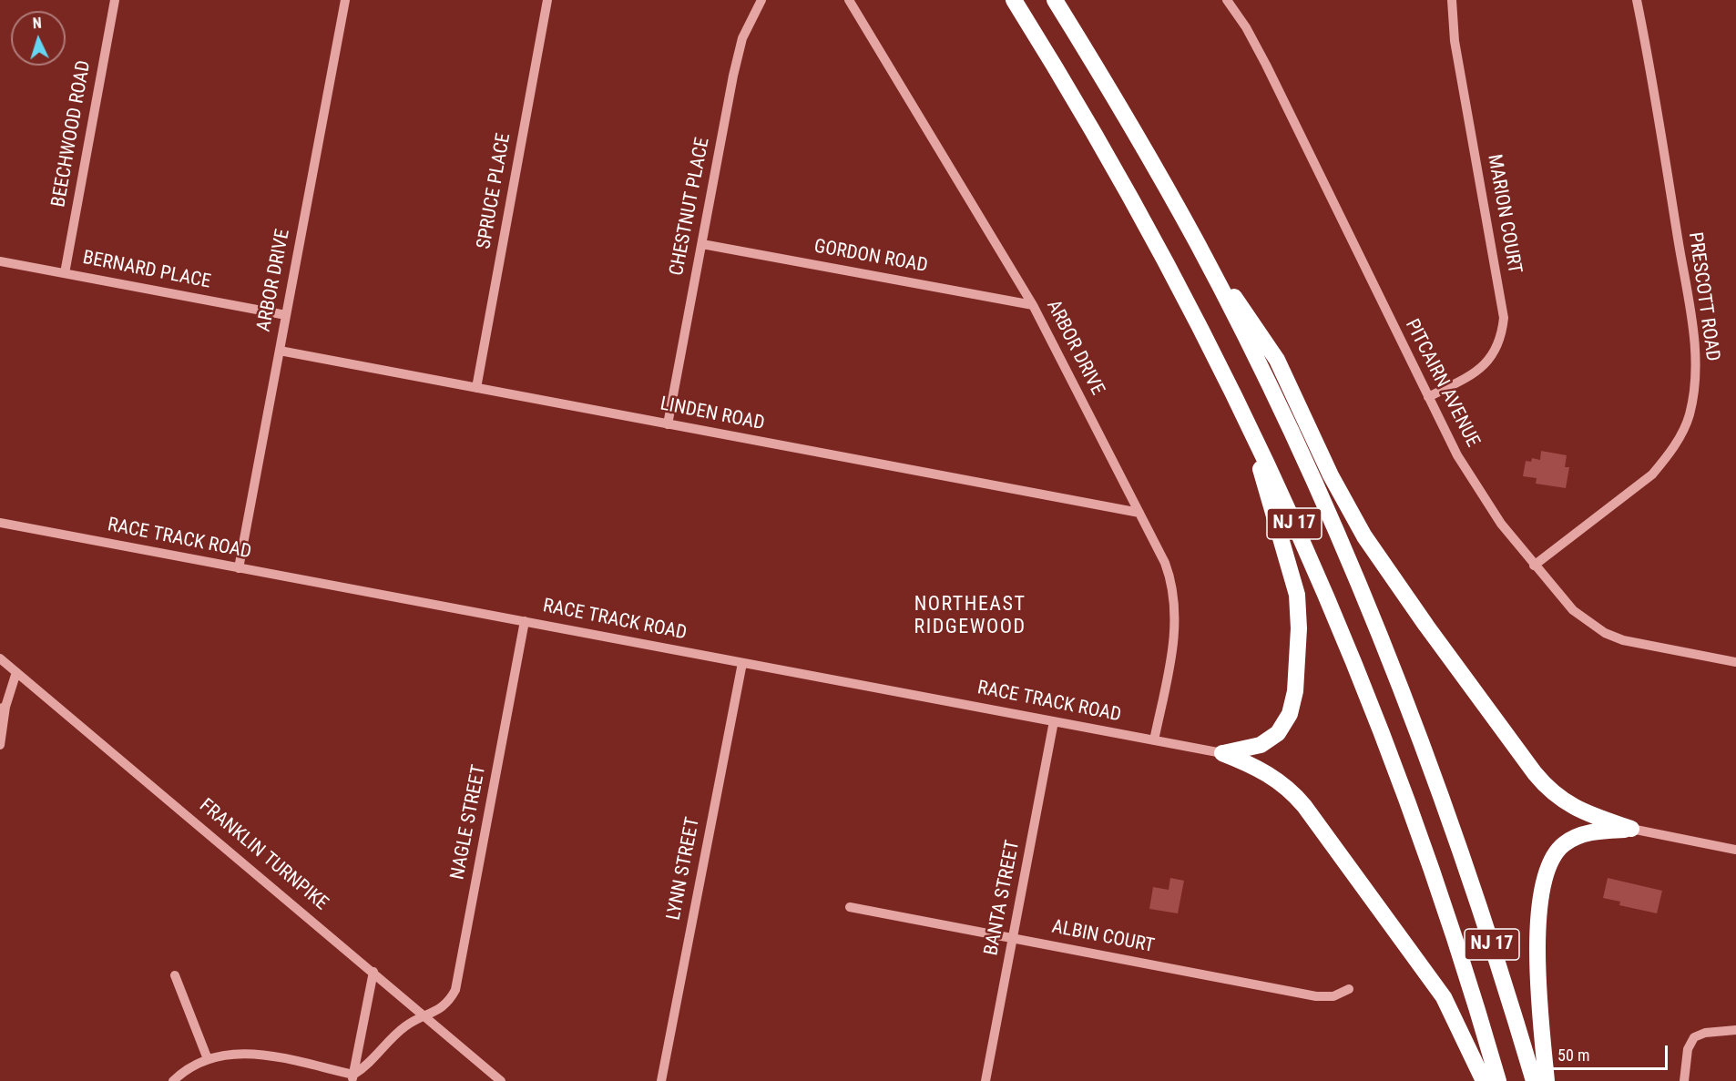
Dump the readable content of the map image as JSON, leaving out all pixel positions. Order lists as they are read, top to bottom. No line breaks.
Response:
{"streets":{"highway":["NJ 17"],"street":["BEECHWOOD ROAD","SPRUCE PLACE","CHESTNUT PLACE","MARION COURT","GORDON ROAD","BERNARD PLACE","ARBOR DRIVE","PRESCOTT ROAD","PITCAIRN AVENUE","LINDEN ROAD","RACE TRACK ROAD","NAGLE STREET","FRANKLIN TURNPIKE","LYNN STREET","BANTA STREET","ALBIN COURT"]},"crossings":[["BEECHWOOD ROAD","BERNARD PLACE"],["SPRUCE PLACE","LINDEN ROAD"],["CHESTNUT PLACE","GORDON ROAD"],["CHESTNUT PLACE","LINDEN ROAD"],["MARION COURT","PITCAIRN AVENUE"],["GORDON ROAD","ARBOR DRIVE"],["BERNARD PLACE","ARBOR DRIVE"],["ARBOR DRIVE","LINDEN ROAD"],["ARBOR DRIVE","RACE TRACK ROAD"],["PRESCOTT ROAD","PITCAIRN AVENUE"],["RACE TRACK ROAD","NAGLE STREET"],["RACE TRACK ROAD","LYNN STREET"],["RACE TRACK ROAD","BANTA STREET"],["NAGLE STREET","FRANKLIN TURNPIKE"],["BANTA STREET","ALBIN COURT"]],"districts":["NORTHEAST RIDGEWOOD"],"scale_bar":"50 m","north":"top"}
